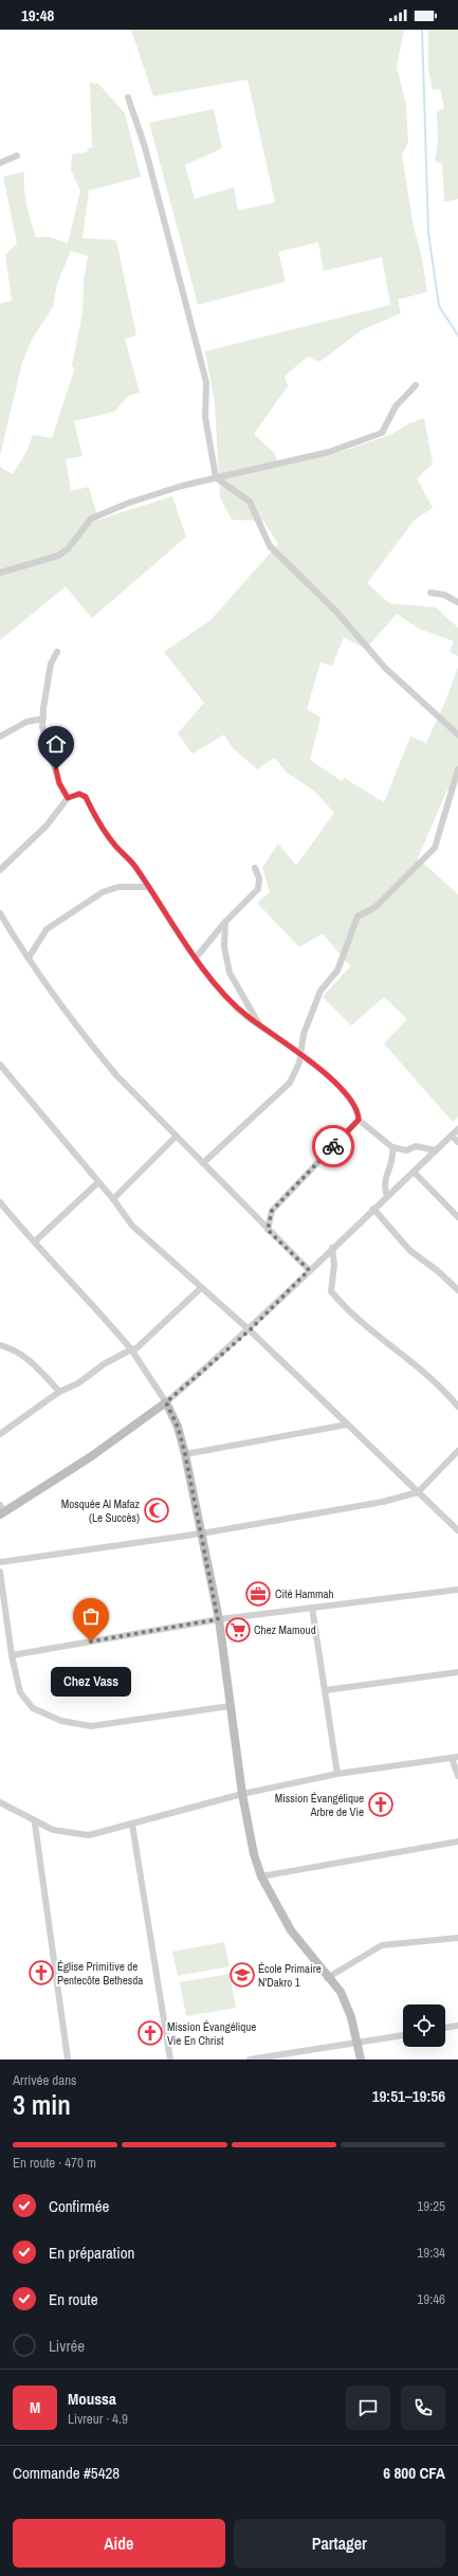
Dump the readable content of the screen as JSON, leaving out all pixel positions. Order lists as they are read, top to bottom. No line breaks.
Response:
{"places":{"mosque":["Mosquée Al Mafaz (Le Succès)"],"office":["Cité Hammah"],"supermarket":["Chez Mamoud"],"other":["Chez Vass"],"church":["Mission Évangélique Arbre de Vie","Église Primitive de Pentecôte Bethesda","Mission Évangélique Vie En Christ"],"school or university":["École Primaire N'Dakro 1"]},"page":{"status":"19:48","bubble":"Chez Vass","heading":["3 min","Arrivée dans","19:51–19:56"],"panel":["Moussa","Livreur · 4.9","Commande #5428","6 800 CFA"],"bar":"En route · 470 m","list":[["Confirmée","19:25"],["En préparation","19:34"],["En route","19:46"],"Livrée"],"round":"M","buttons":["Aide","Partager"]}}
